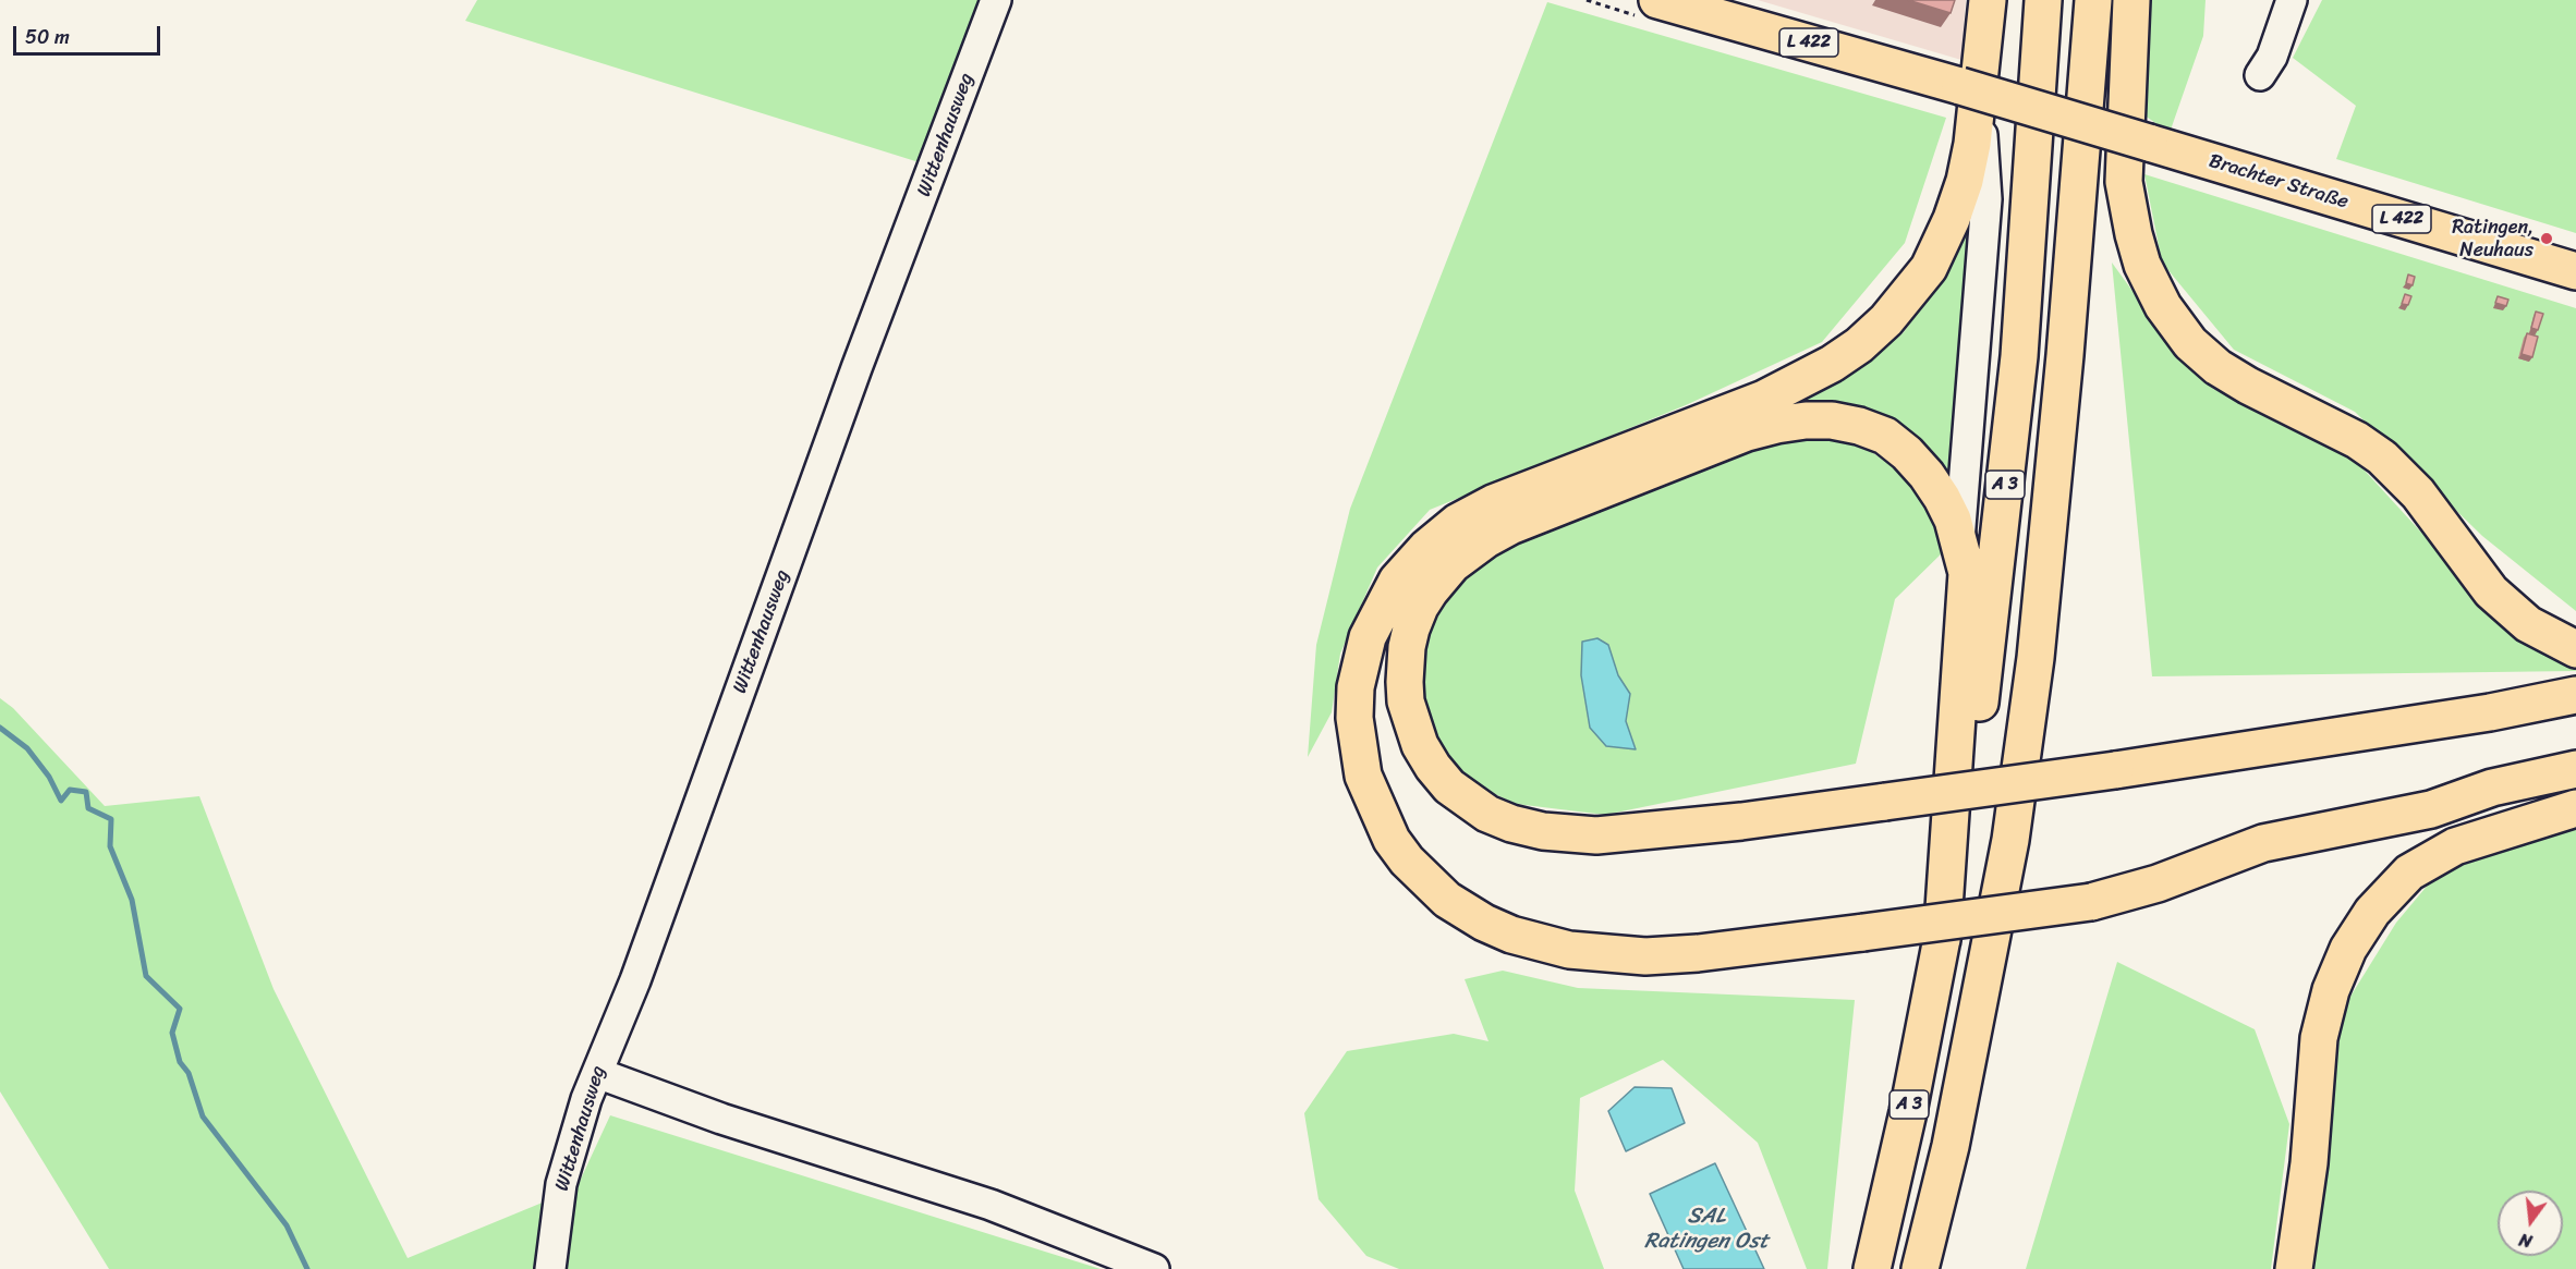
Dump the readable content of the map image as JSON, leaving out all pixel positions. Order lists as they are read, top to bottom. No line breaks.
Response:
{"streets":{"main road":["L 422","Brachter Straße","A 3"],"street":["Wittenhausweg"]},"crossings":[["L 422","Brachter Straße"]],"water":["SAL Ratingen Ost"],"places":["Ratingen, Neuhaus"],"scale_bar":"50 m","north":"bottom"}
